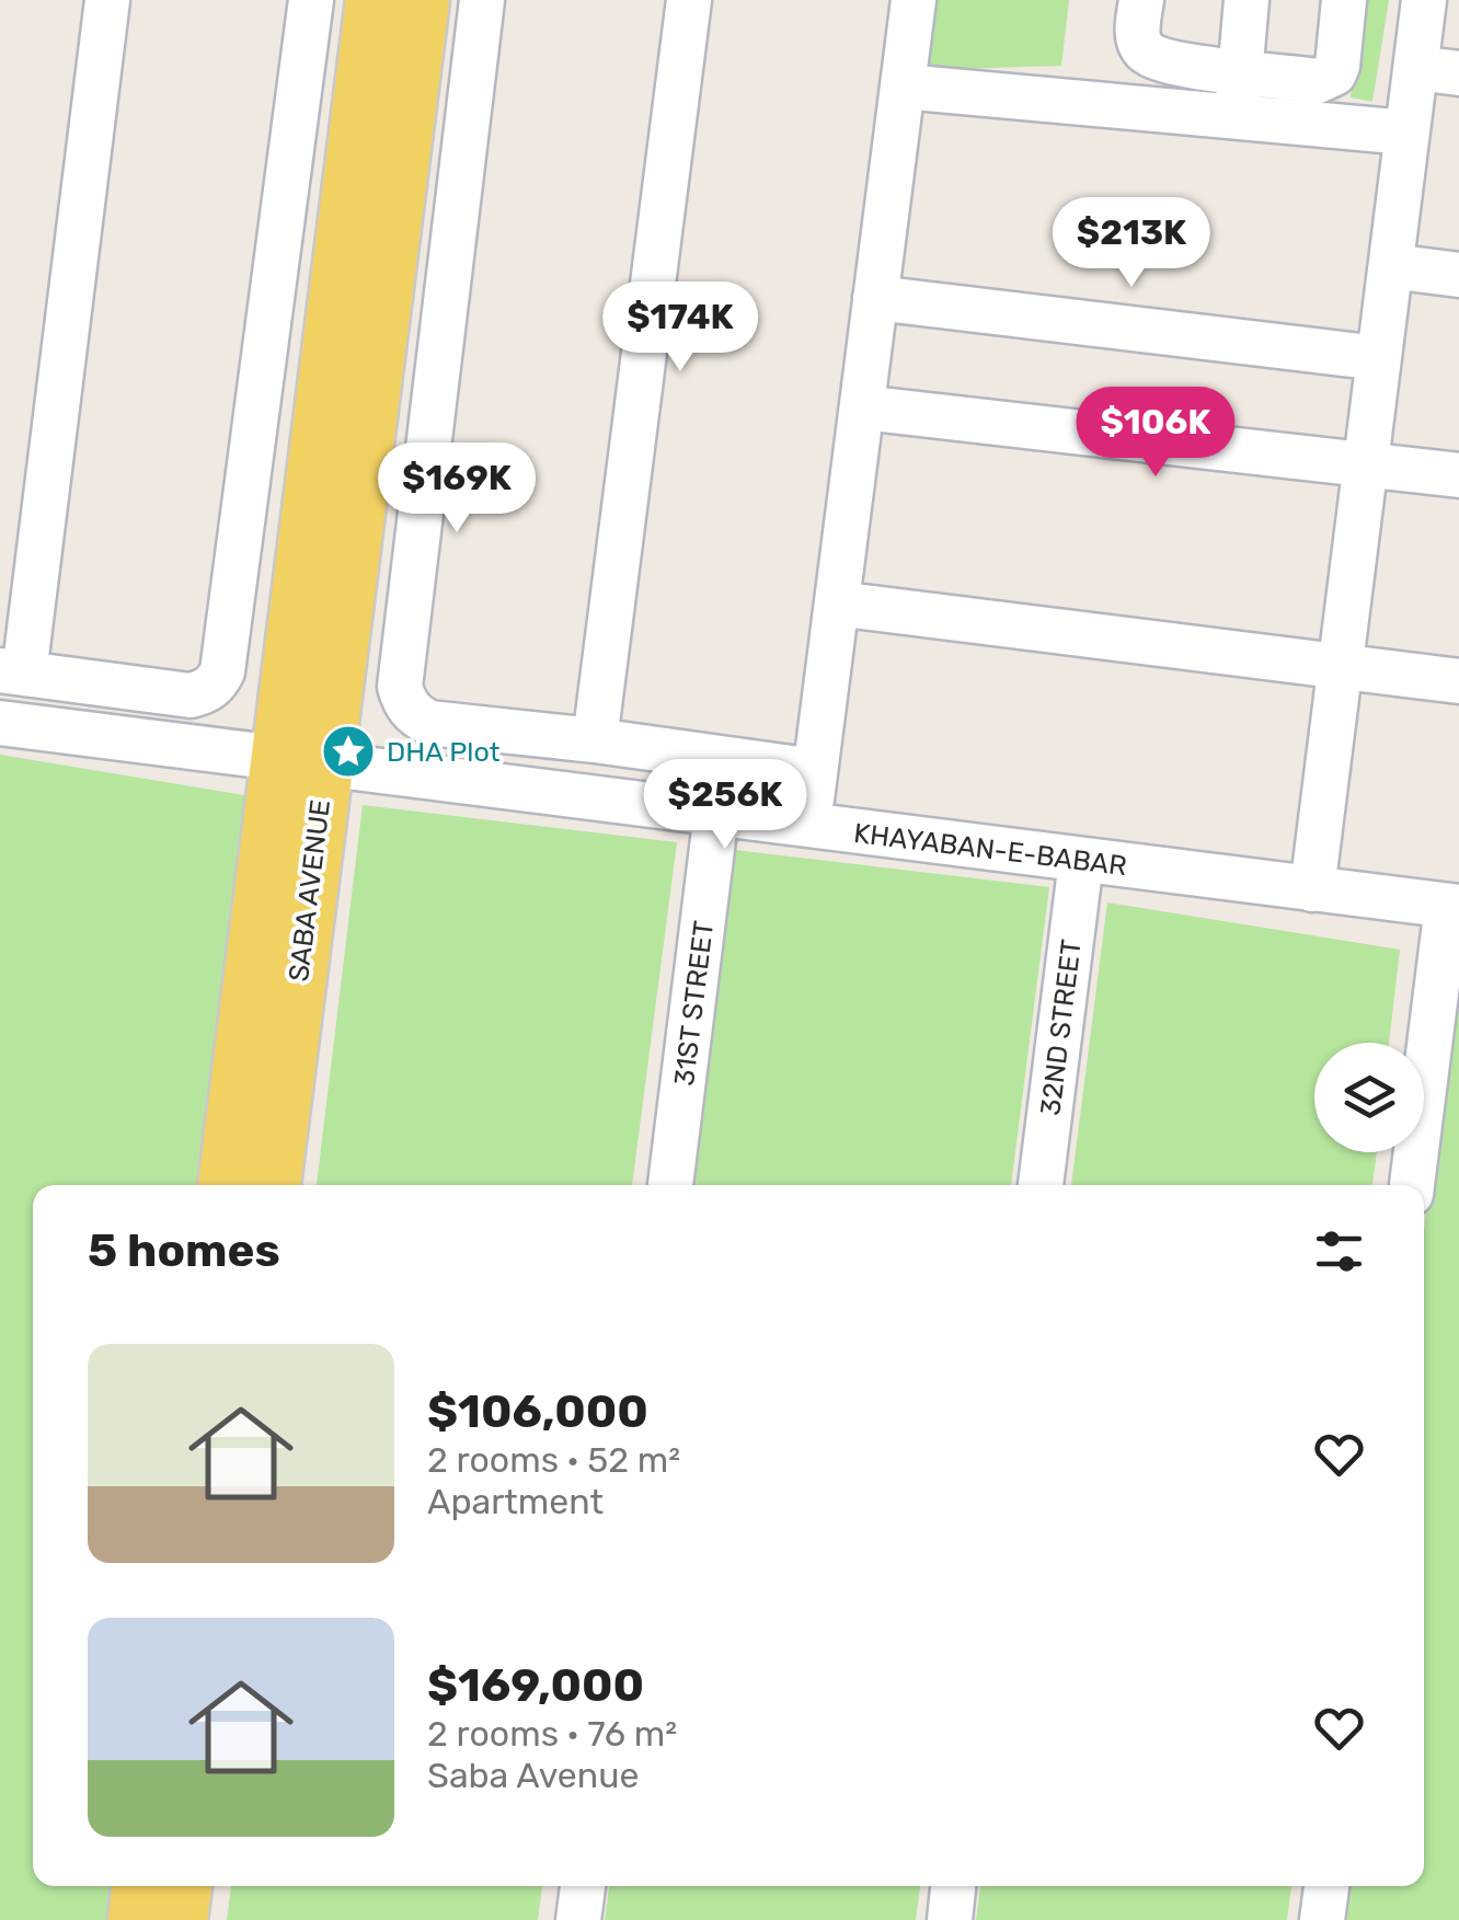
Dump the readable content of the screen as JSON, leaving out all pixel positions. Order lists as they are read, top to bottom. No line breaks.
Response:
{"streets":{"main road":["SABA AVENUE"],"street":["KHAYABAN-E-BABAR","31ST STREET","32ND STREET"]},"crossings":[["KHAYABAN-E-BABAR","SABA AVENUE"],["KHAYABAN-E-BABAR","31ST STREET"],["KHAYABAN-E-BABAR","32ND STREET"]],"places":{"place":["DHA Plot"]},"page":{"price":["$213K","$174K","$106K","$169K","$256K"],"heading":"5 homes","list":[{"name":"$106,000","note":"2 rooms · 52 m² · Apartment"},{"name":"$169,000","note":"2 rooms · 76 m² · Saba Avenue"}]}}
